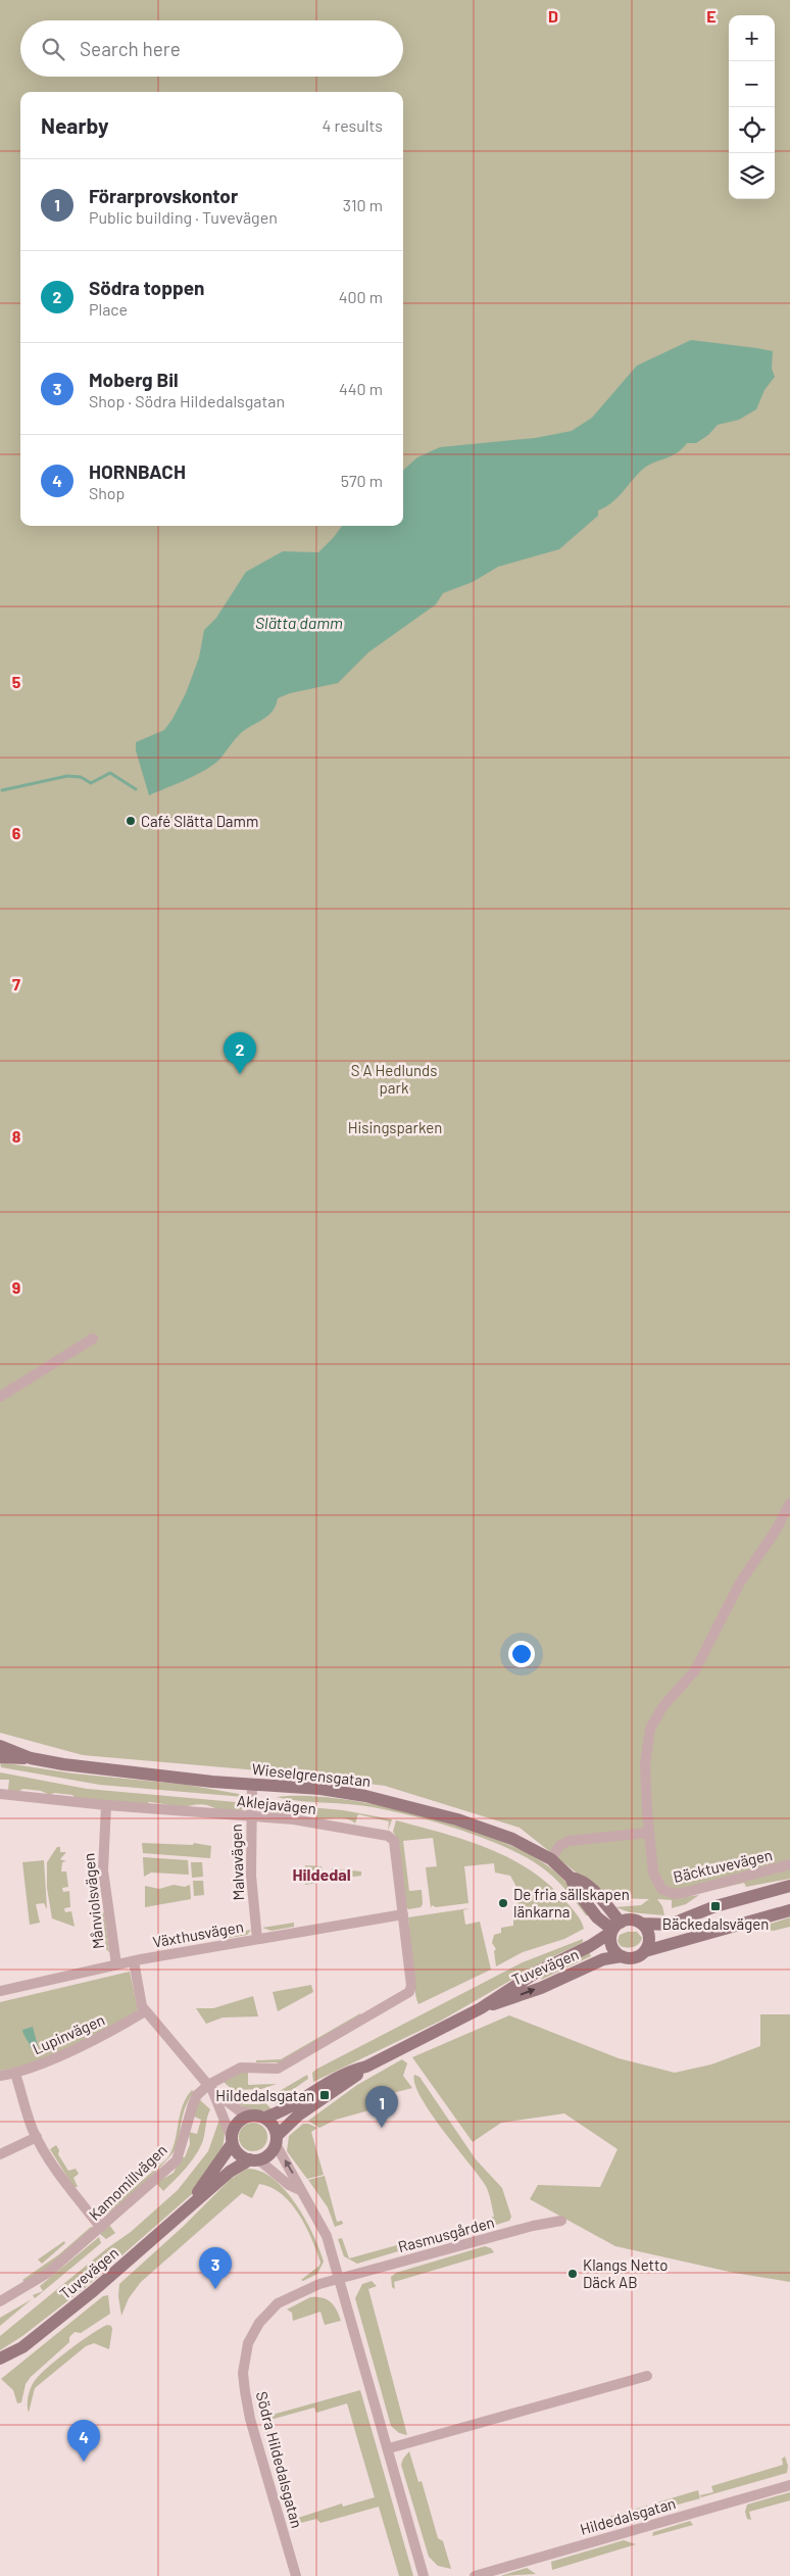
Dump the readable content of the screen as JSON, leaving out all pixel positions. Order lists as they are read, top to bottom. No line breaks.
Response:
{"streets":{"main road":["Wieselgrensgatan","Tuvevägen"],"street":["Aklejavägen","Malvavägen","Bäcktuvevägen","Månviolsvägen","Växthusvägen","Lupinvägen","Kamomillvägen","Rasmusgården","Södra Hildedalsgatan","Hildedalsgatan"]},"crossings":[["Wieselgrensgatan","Malvavägen"],["Wieselgrensgatan","Tuvevägen"],["Aklejavägen","Malvavägen"],["Aklejavägen","Månviolsvägen"],["Aklejavägen","Växthusvägen"],["Aklejavägen","Kamomillvägen"],["Malvavägen","Växthusvägen"],["Månviolsvägen","Växthusvägen"],["Rasmusgården","Södra Hildedalsgatan"]],"districts":["Hildedal"],"water":["Slätta damm"],"parks":["S A Hedlunds park","Hisingsparken"],"places":{"other":["Café Slätta Damm","De fria sällskapen länkarna","Klangs Netto Däck AB"],"transit":["Bäckedalsvägen","Hildedalsgatan"]},"page":{"map_buttons":["+","−"],"search":"Search here","heading":["Nearby","4 results"],"list":[{"mark":"1","name":"Förarprovskontor","note":"Public building · Tuvevägen","value":"310 m"},{"mark":"2","name":"Södra toppen","note":"Place","value":"400 m"},{"mark":"3","name":"Moberg Bil","note":"Shop · Södra Hildedalsgatan","value":"440 m"},{"mark":"4","name":"HORNBACH","note":"Shop","value":"570 m"}],"pins":["2","1","3","4"]},"grid":{"columns":["D","E"],"rows":["5","6","7","8","9"]}}
